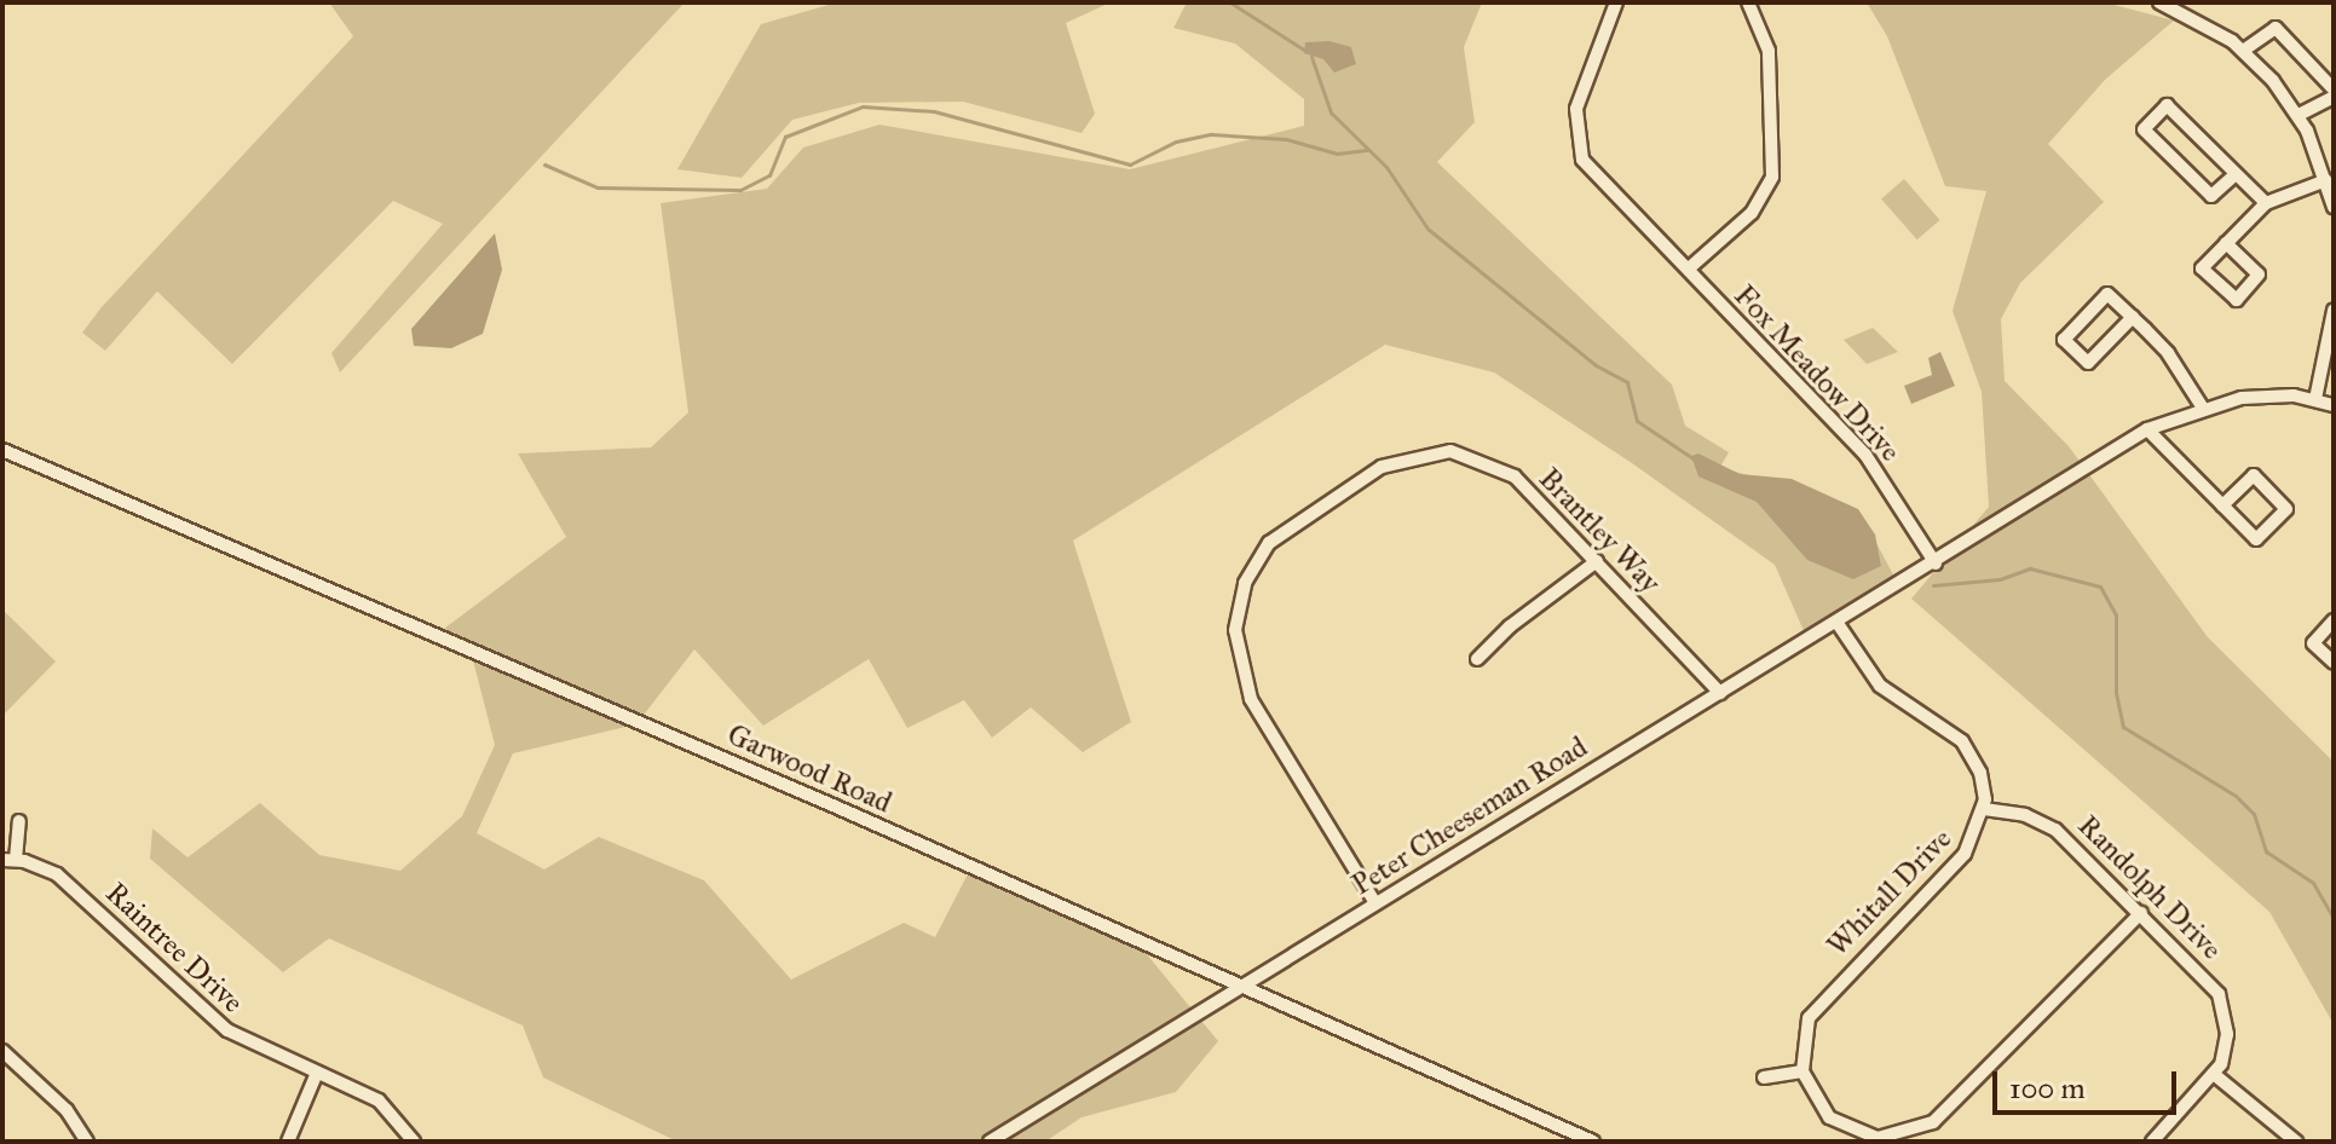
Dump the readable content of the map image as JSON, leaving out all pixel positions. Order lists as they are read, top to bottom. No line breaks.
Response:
{"streets":{"street":["Fox Meadow Drive","Brantley Way","Garwood Road","Peter Cheeseman Road","Randolph Drive","Whitall Drive","Raintree Drive"]},"crossings":[["Fox Meadow Drive","Peter Cheeseman Road"],["Brantley Way","Peter Cheeseman Road"],["Garwood Road","Peter Cheeseman Road"],["Randolph Drive","Whitall Drive"]],"scale_bar":"100 m"}
